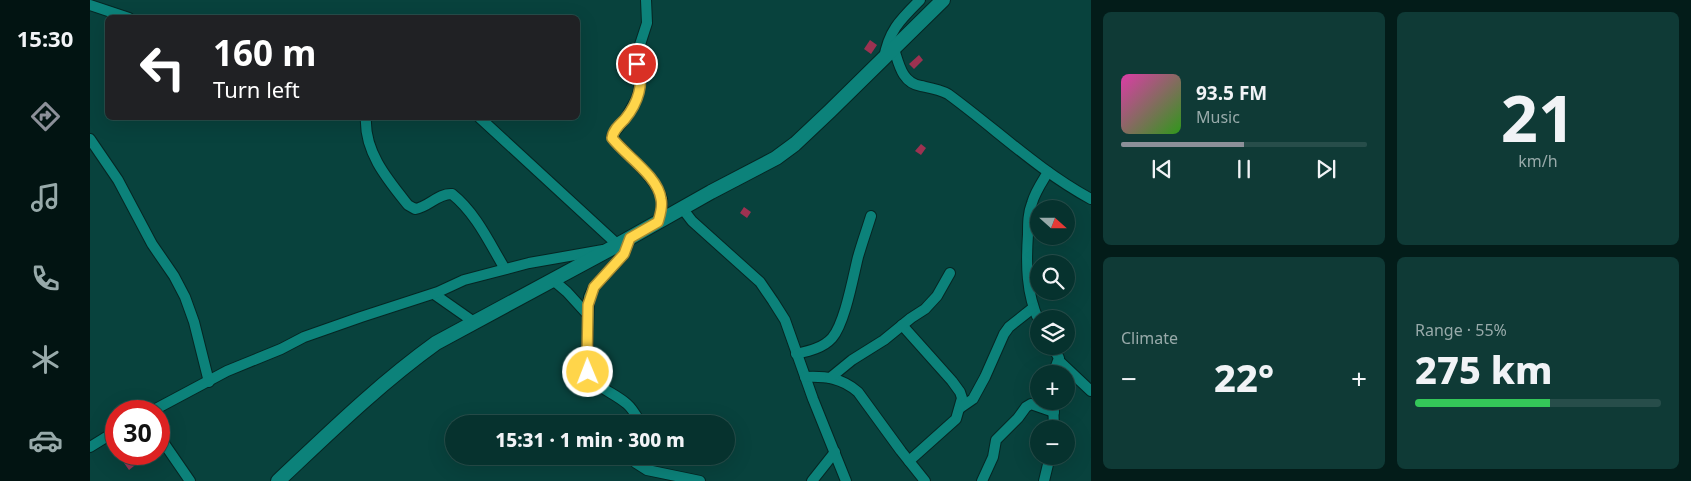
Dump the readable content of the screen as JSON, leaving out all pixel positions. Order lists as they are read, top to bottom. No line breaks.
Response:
{"north":"right","page":{"tabs":"15:30","tile":[["21","km/h"],"Climate",["Range · 55%","275 km"]],"turn":["160 m","Turn left"],"song":["93.5 FM","Music"],"map_buttons":["+","−"],"heat":["−","22°","+"],"limit":"30","trip":"15:31 · 1 min · 300 m"}}
